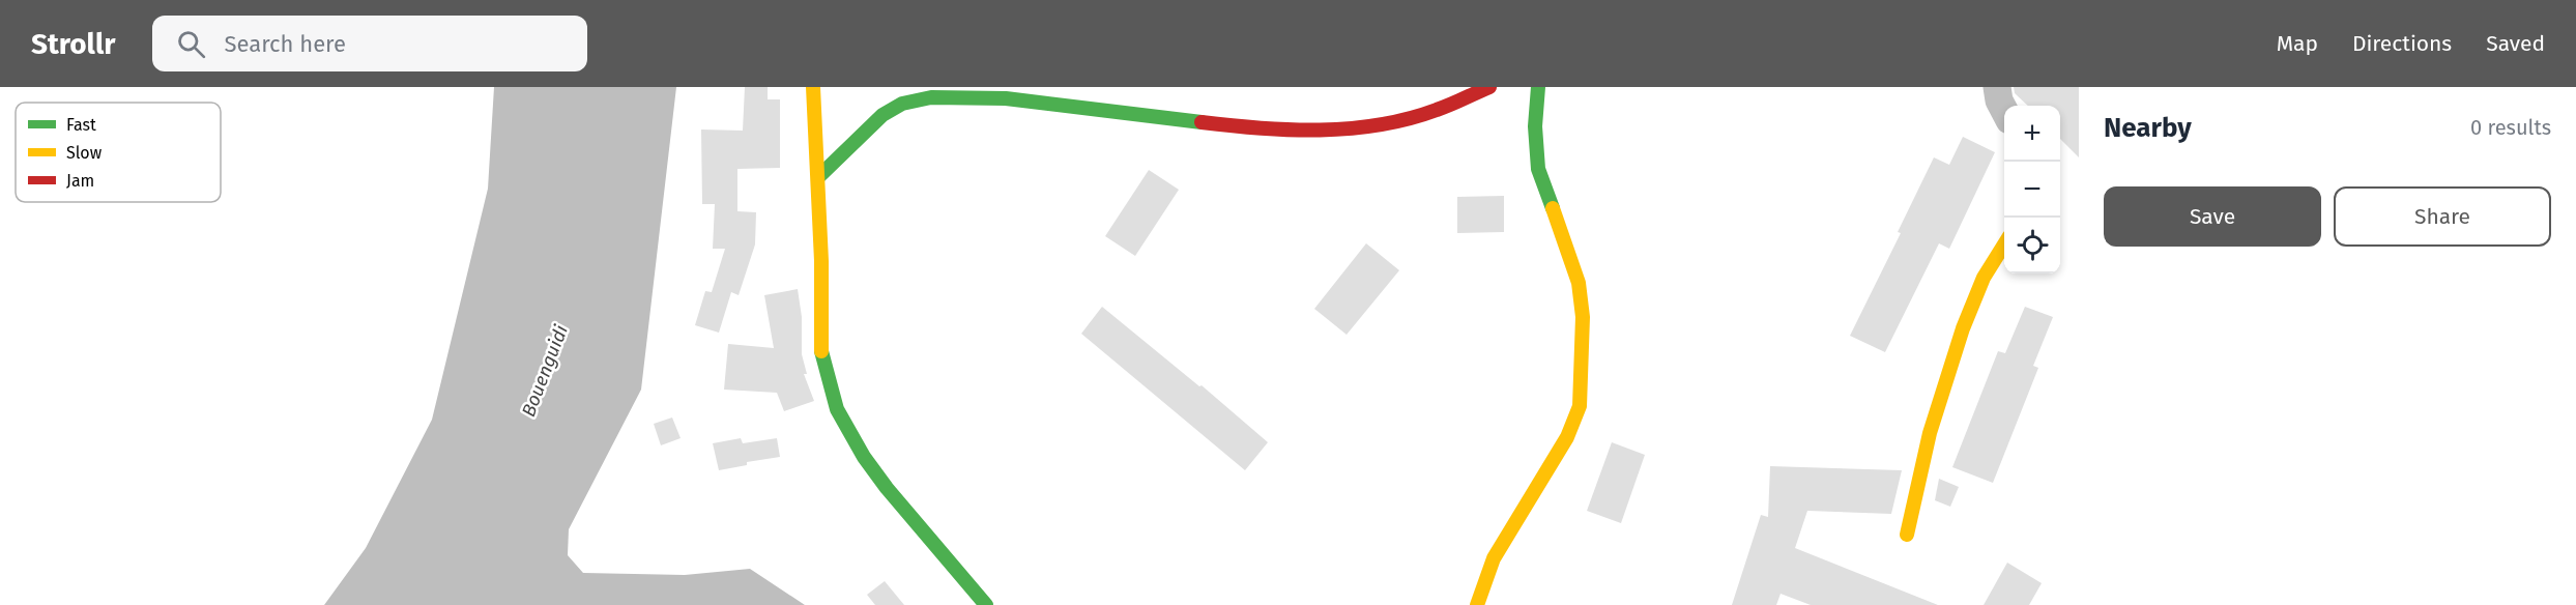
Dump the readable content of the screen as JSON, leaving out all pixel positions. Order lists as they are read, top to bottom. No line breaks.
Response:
{"water":["Bouenguidi"],"legend":["Fast","Slow","Jam"],"page":{"header":"Strollr","search":"Search here","nav":["Map","Directions","Saved"],"heading":["Nearby","0 results"],"map_buttons":["+","−"],"buttons":["Save","Share"]}}
